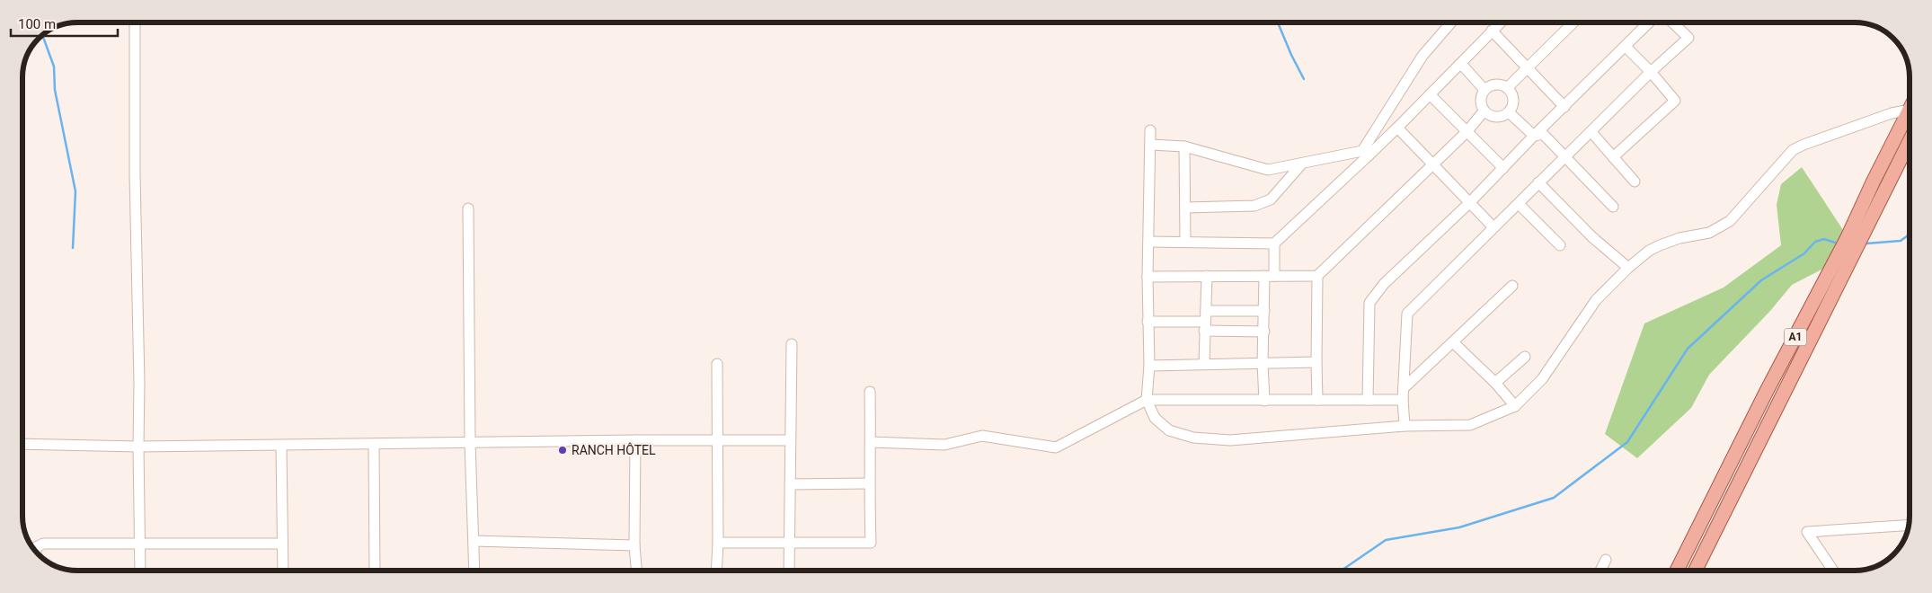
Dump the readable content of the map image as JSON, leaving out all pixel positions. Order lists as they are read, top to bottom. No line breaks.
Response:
{"streets":{"main road":["A1"]},"places":["RANCH HÔTEL"],"scale_bar":"100 m"}
